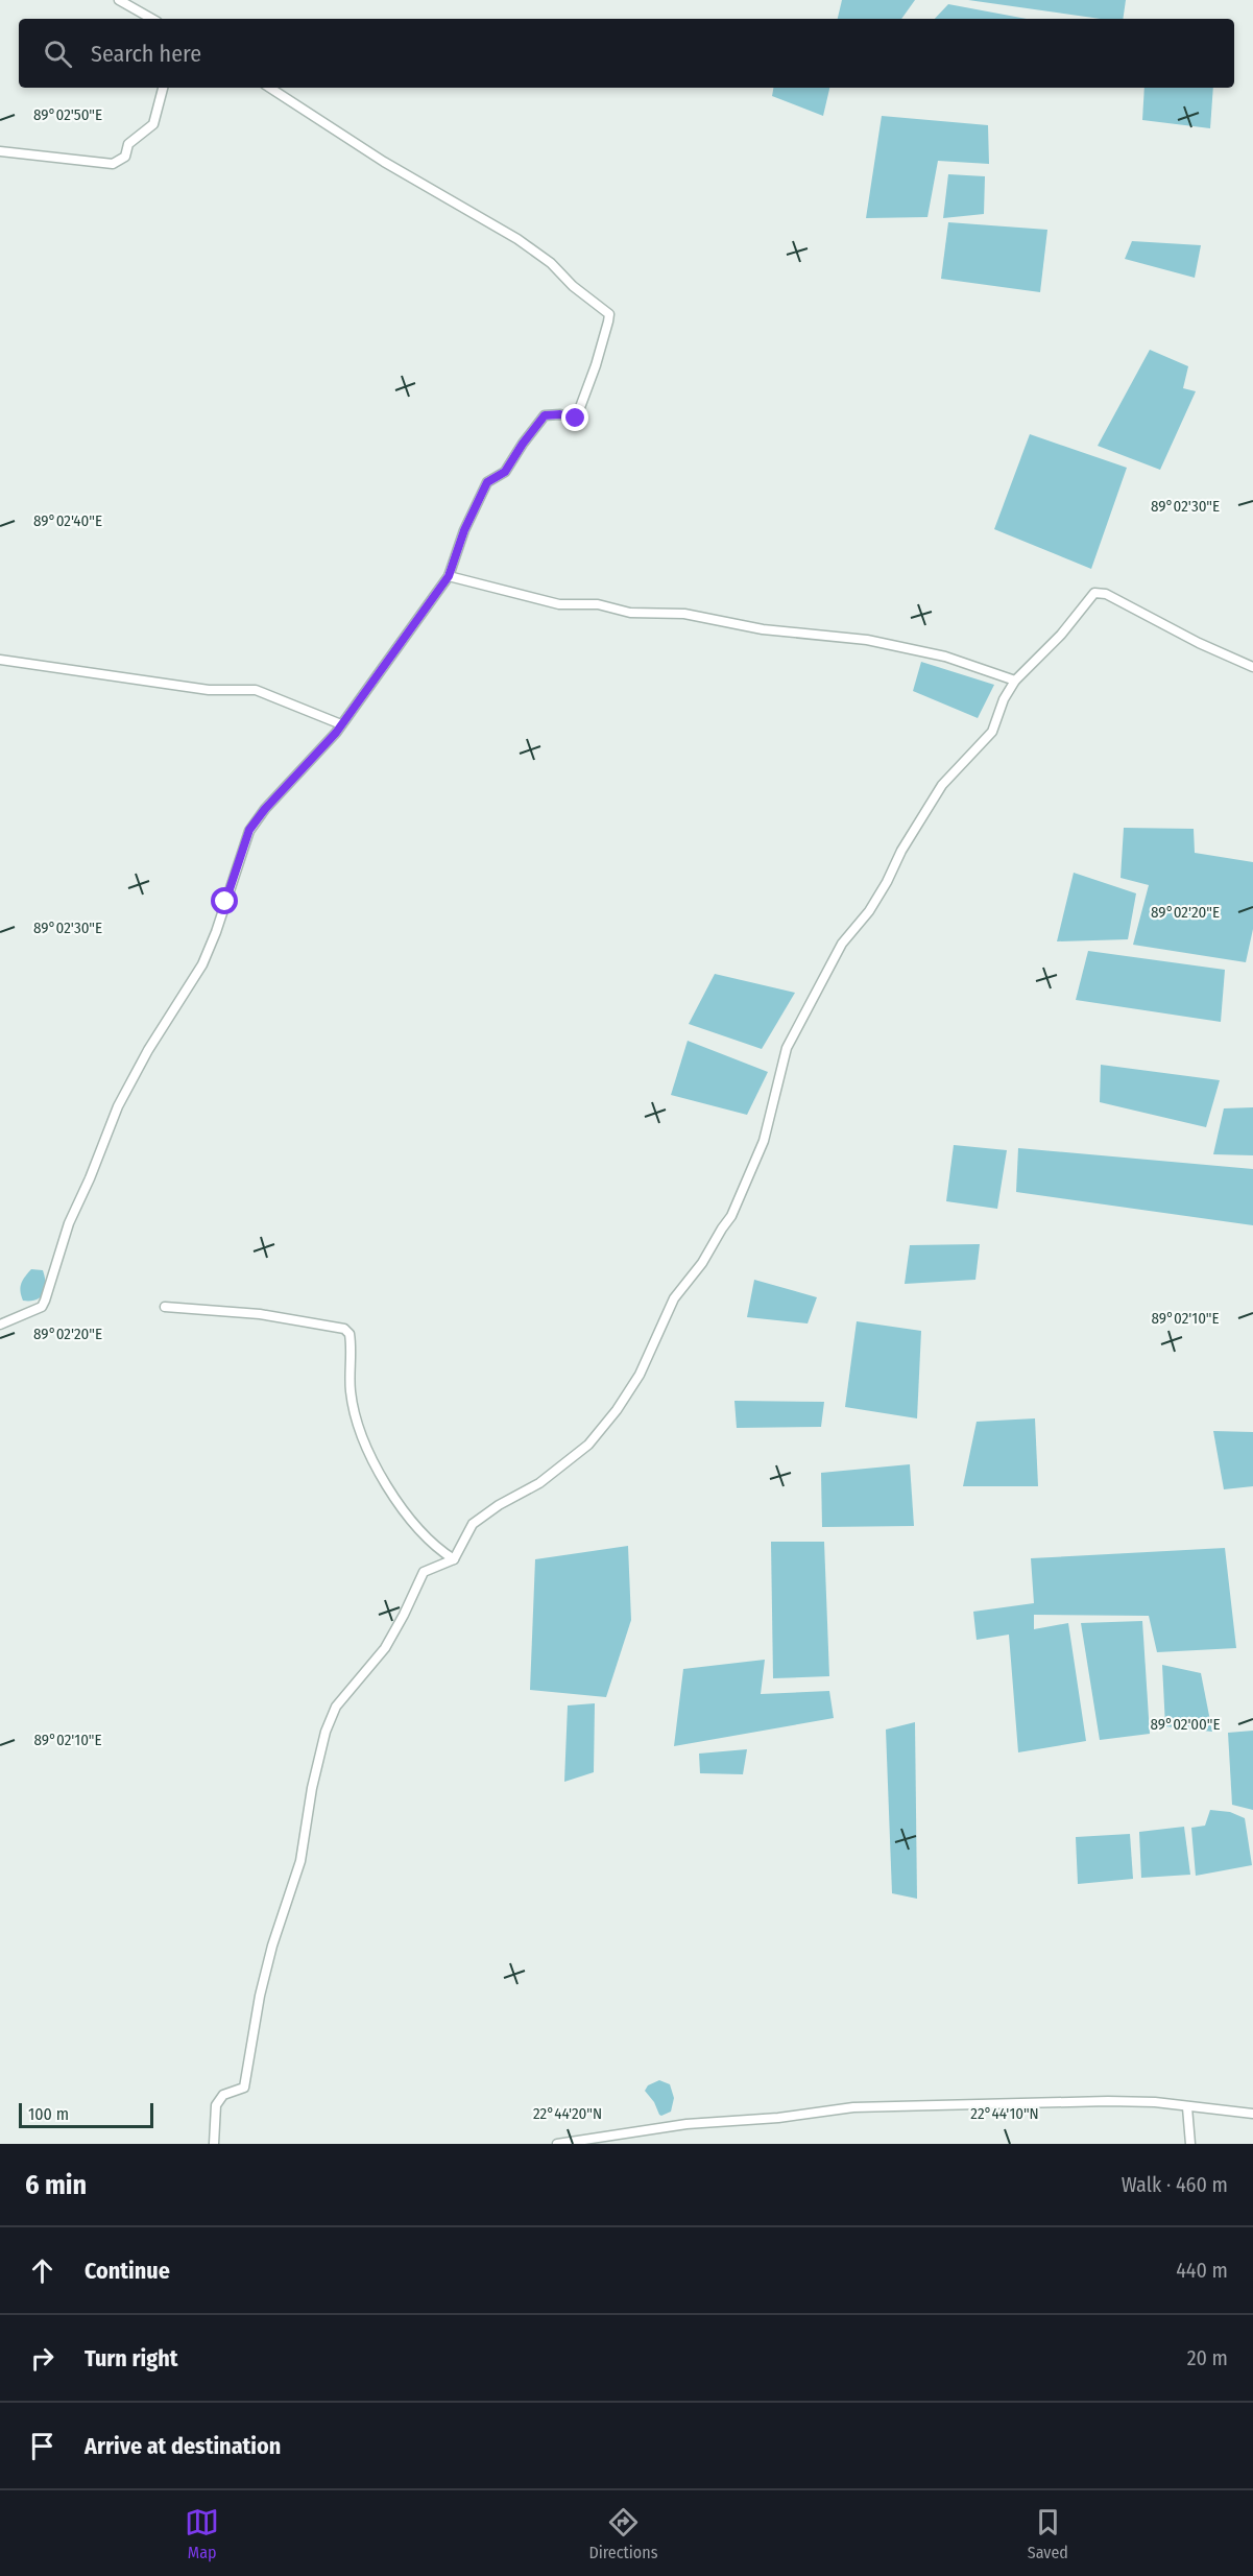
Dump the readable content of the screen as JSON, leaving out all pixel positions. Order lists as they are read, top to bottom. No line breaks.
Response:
{"scale_bar":"100 m","page":{"search":"Search here","scale":"100 m","heading":["6 min","Walk · 460 m"],"list":[["Continue","440 m"],["Turn right","20 m"],"Arrive at destination"],"nav":["Map","Directions","Saved"]},"coordinates":["89°02'50\"E","89°02'30\"E","89°02'40\"E","89°02'20\"E","89°02'10\"E","89°02'00\"E","22°44'20\"N","22°44'10\"N"]}
